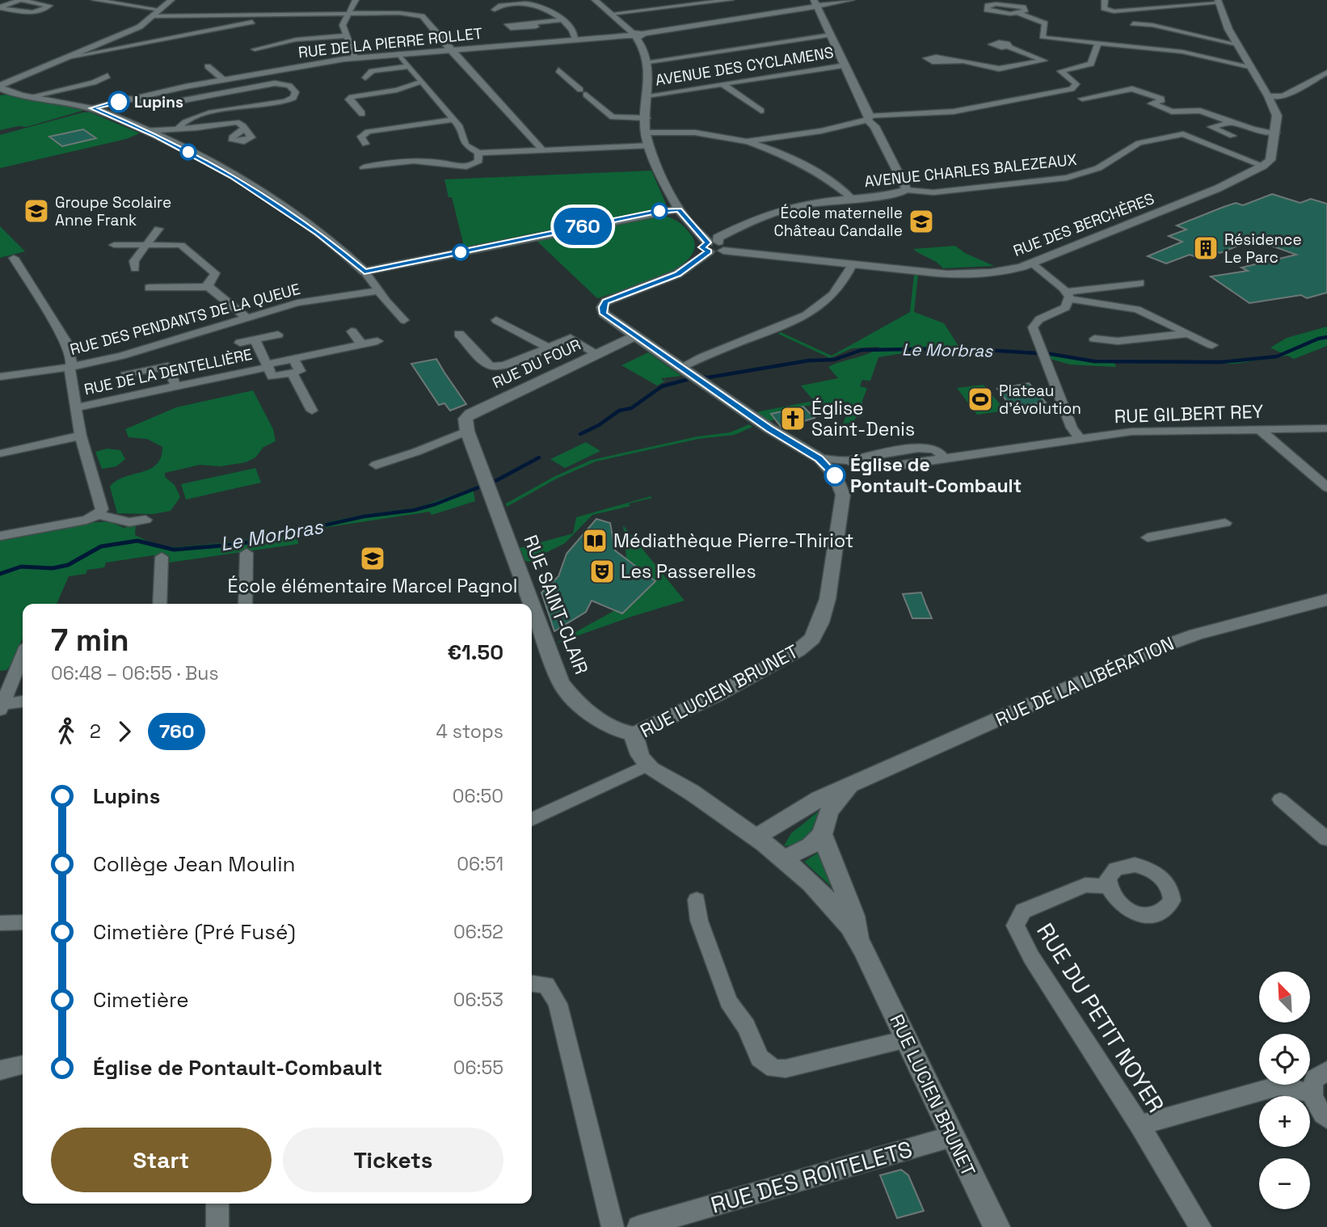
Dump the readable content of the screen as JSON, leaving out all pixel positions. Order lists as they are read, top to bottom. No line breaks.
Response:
{"streets":{"street":["RUE DE LA PIERRE ROLLET","AVENUE DES CYCLAMENS","AVENUE CHARLES BALEZEAUX","RUE DES BERCHÈRES","RUE DES PENDANTS DE LA QUEUE","RUE DU FOUR","RUE DE LA DENTELLIÈRE","RUE GILBERT REY","RUE SAINT-CLAIR","RUE DE LA LIBÉRATION","RUE LUCIEN BRUNET","RUE DU PETIT NOYER","RUE DES ROITELETS"]},"crossings":[["AVENUE CHARLES BALEZEAUX","RUE DES BERCHÈRES"],["AVENUE CHARLES BALEZEAUX","RUE LUCIEN BRUNET"],["RUE DES BERCHÈRES","RUE LUCIEN BRUNET"],["RUE DU FOUR","RUE SAINT-CLAIR"],["RUE DU FOUR","RUE LUCIEN BRUNET"],["RUE GILBERT REY","RUE LUCIEN BRUNET"],["RUE SAINT-CLAIR","RUE LUCIEN BRUNET"],["RUE DE LA LIBÉRATION","RUE LUCIEN BRUNET"],["RUE LUCIEN BRUNET","RUE DES ROITELETS"]],"water":["Le Morbras"],"places":{"other":["Lupins","Église de Pontault-Combault"],"school or university":["Groupe Scolaire Anne Frank","École maternelle Château Candalle","École élémentaire Marcel Pagnol"],"building":["Résidence Le Parc"],"sports":["Plateau d’évolution"],"church":["Église Saint-Denis"],"library":["Médiathèque Pierre-Thiriot"],"theatre":["Les Passerelles"]},"lines":["bus line 760"],"north":"top left","page":{"on_map":"760","heading":["7 min","06:48 – 06:55 · Bus","€1.50"],"legs":["2","760","4 stops"],"list":[{"name":"Lupins","value":"06:50"},{"name":"Collège Jean Moulin","value":"06:51"},{"name":"Cimetière (Pré Fusé)","value":"06:52"},{"name":"Cimetière","value":"06:53"},{"name":"Église de Pontault-Combault","value":"06:55"}],"map_buttons":["+","−"],"buttons":["Start","Tickets"]}}
